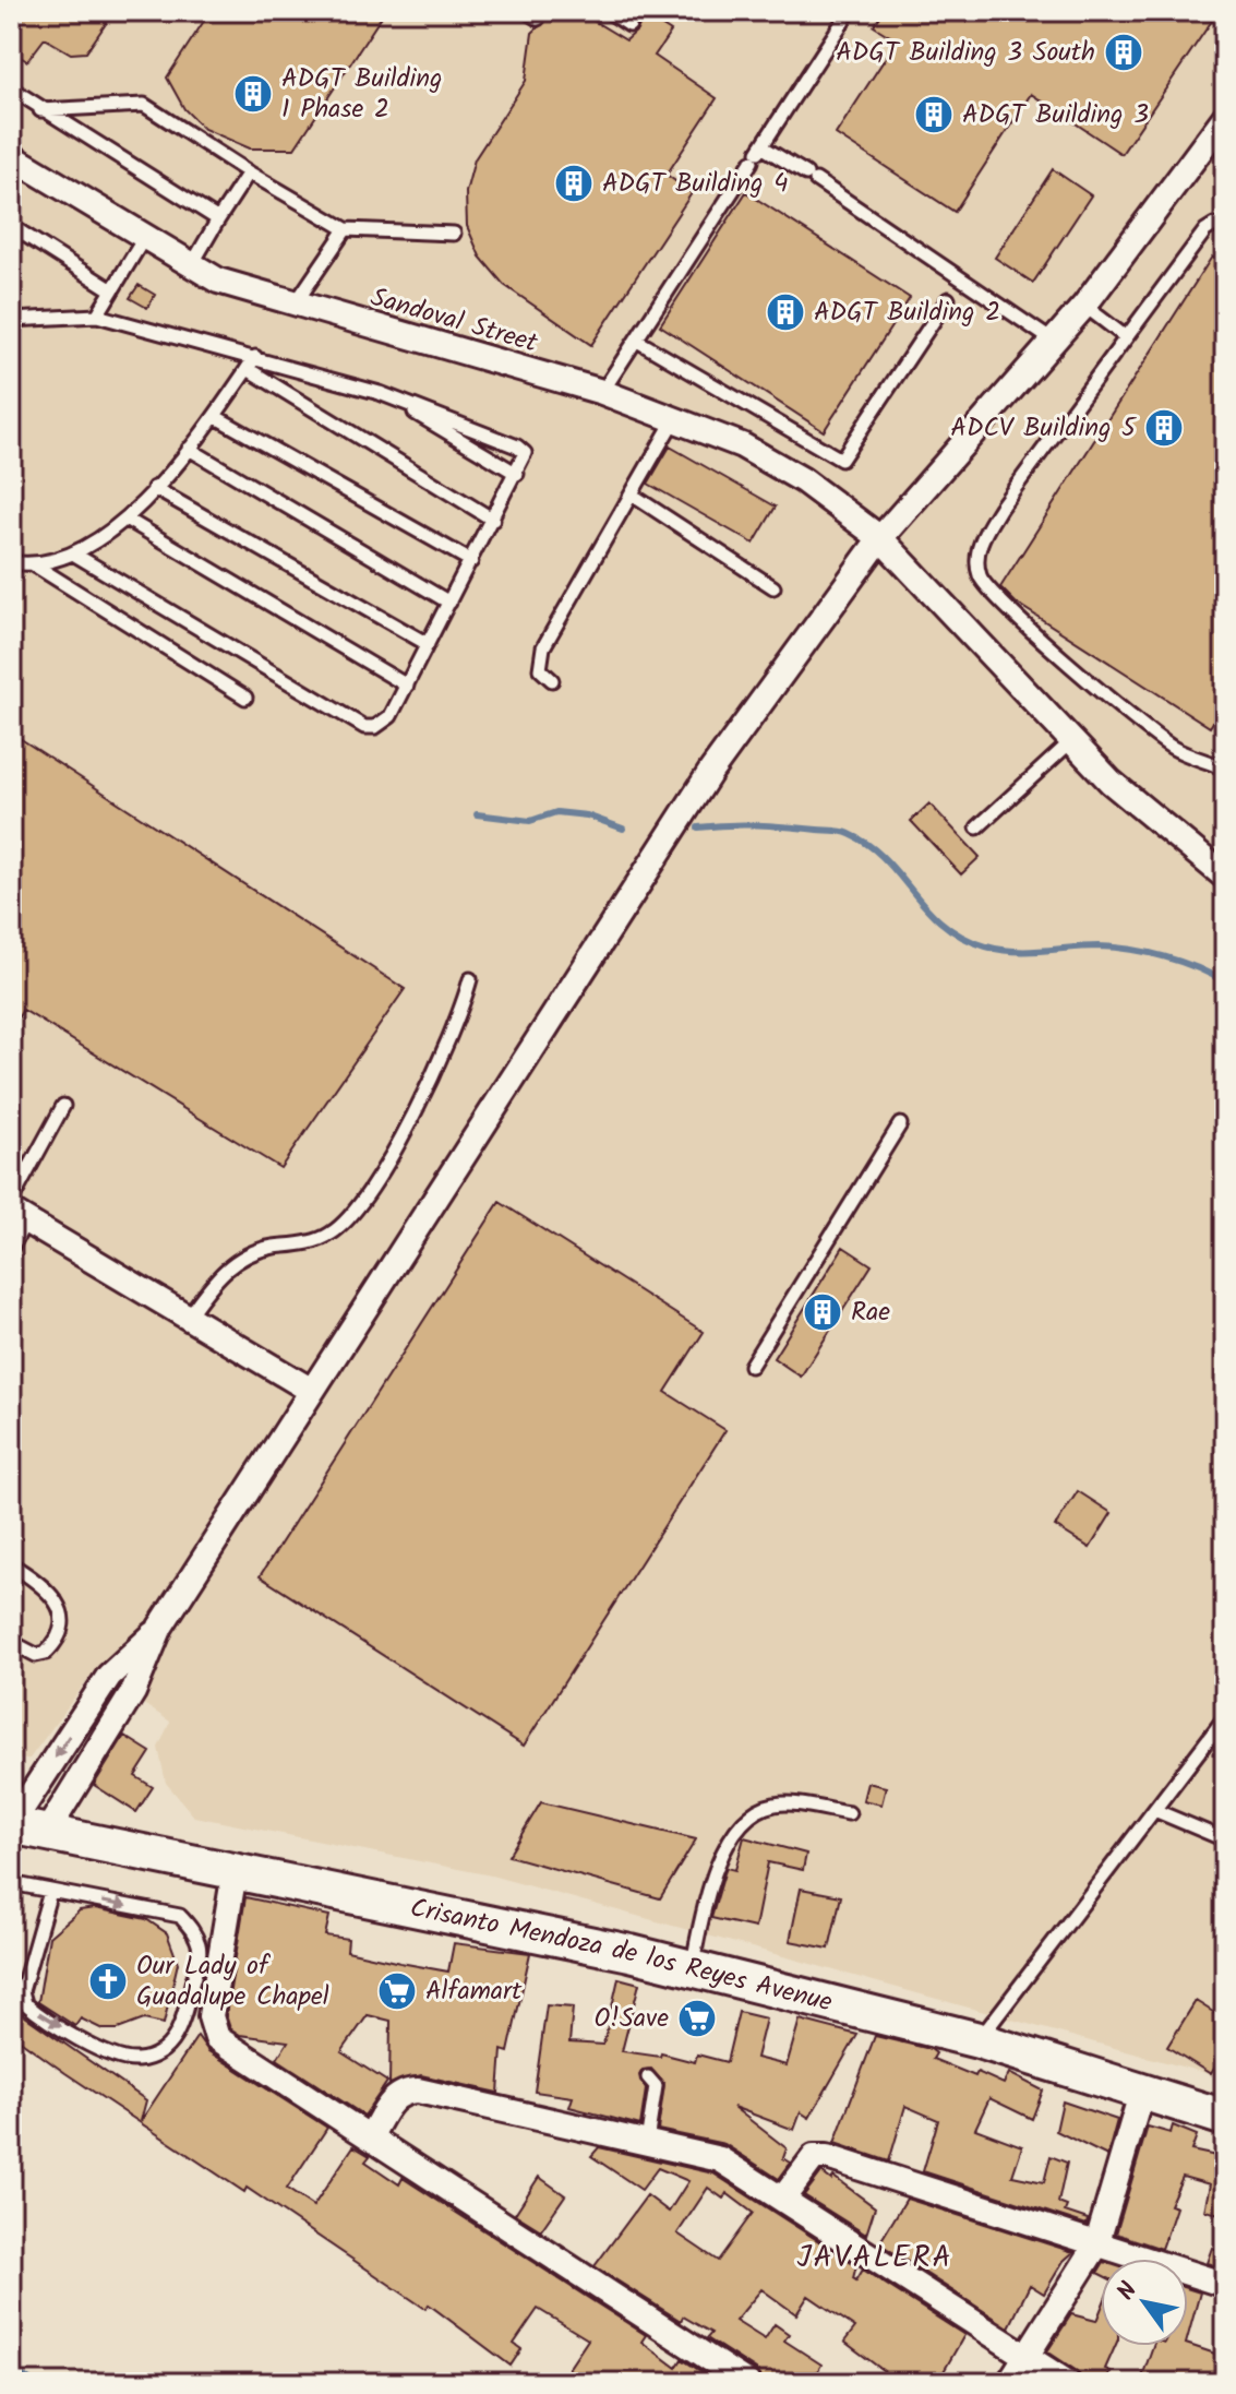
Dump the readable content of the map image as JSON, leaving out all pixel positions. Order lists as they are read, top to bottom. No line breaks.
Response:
{"streets":{"main road":["Crisanto Mendoza de los Reyes Avenue"],"street":["Sandoval Street"]},"districts":["JAVALERA"],"places":{"building":["ADGT Building 3 South","ADGT Building 1 Phase 2","ADGT Building 3","ADGT Building 4","ADGT Building 2","ADCV Building 5","Rae"],"church":["Our Lady of Guadalupe Chapel"],"supermarket":["Alfamart","O!Save"]},"north":"top left"}
